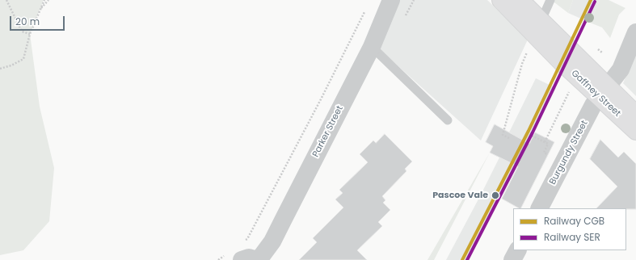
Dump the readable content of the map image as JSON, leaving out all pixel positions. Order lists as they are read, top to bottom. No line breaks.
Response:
{"streets":{"main road":["Gaffney Street"],"street":["Parker Street","Burgundy Street"]},"crossings":[["Gaffney Street","Burgundy Street"]],"places":["Pascoe Vale"],"lines":["rail line CGB","rail line SER"],"legend":["Railway CGB","Railway SER"],"scale_bar":"20 m"}
